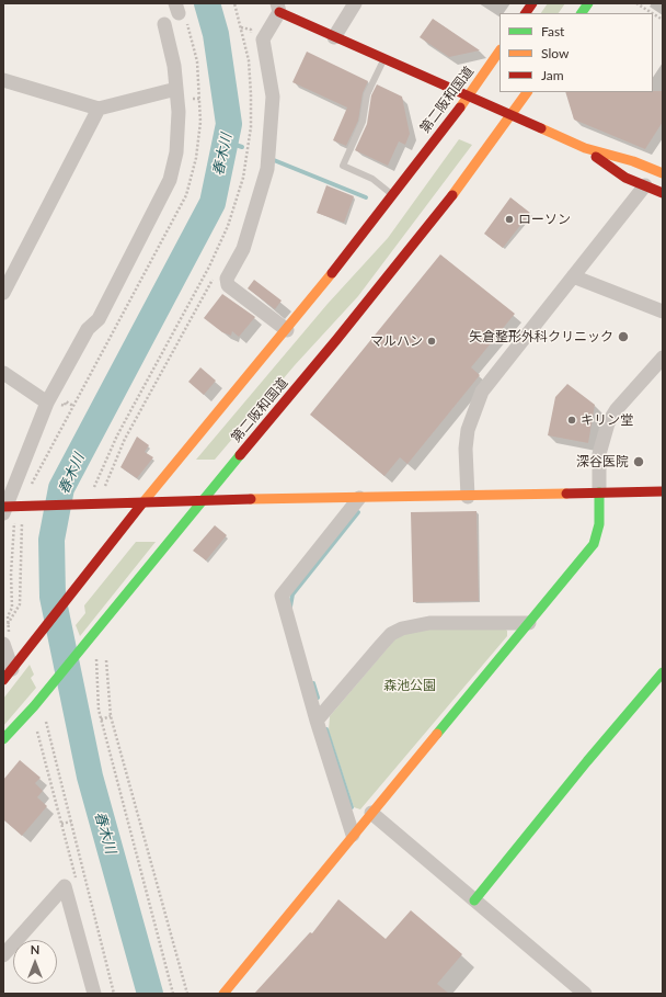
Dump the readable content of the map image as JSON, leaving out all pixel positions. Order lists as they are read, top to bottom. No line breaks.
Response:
{"streets":{"main road":["第二阪和国道"]},"water":["春木川"],"parks":["森池公園"],"places":["ローソン","矢倉整形外科クリニック","マルハン","キリン堂","深谷医院"],"legend":["Fast","Slow","Jam"],"north":"top"}
